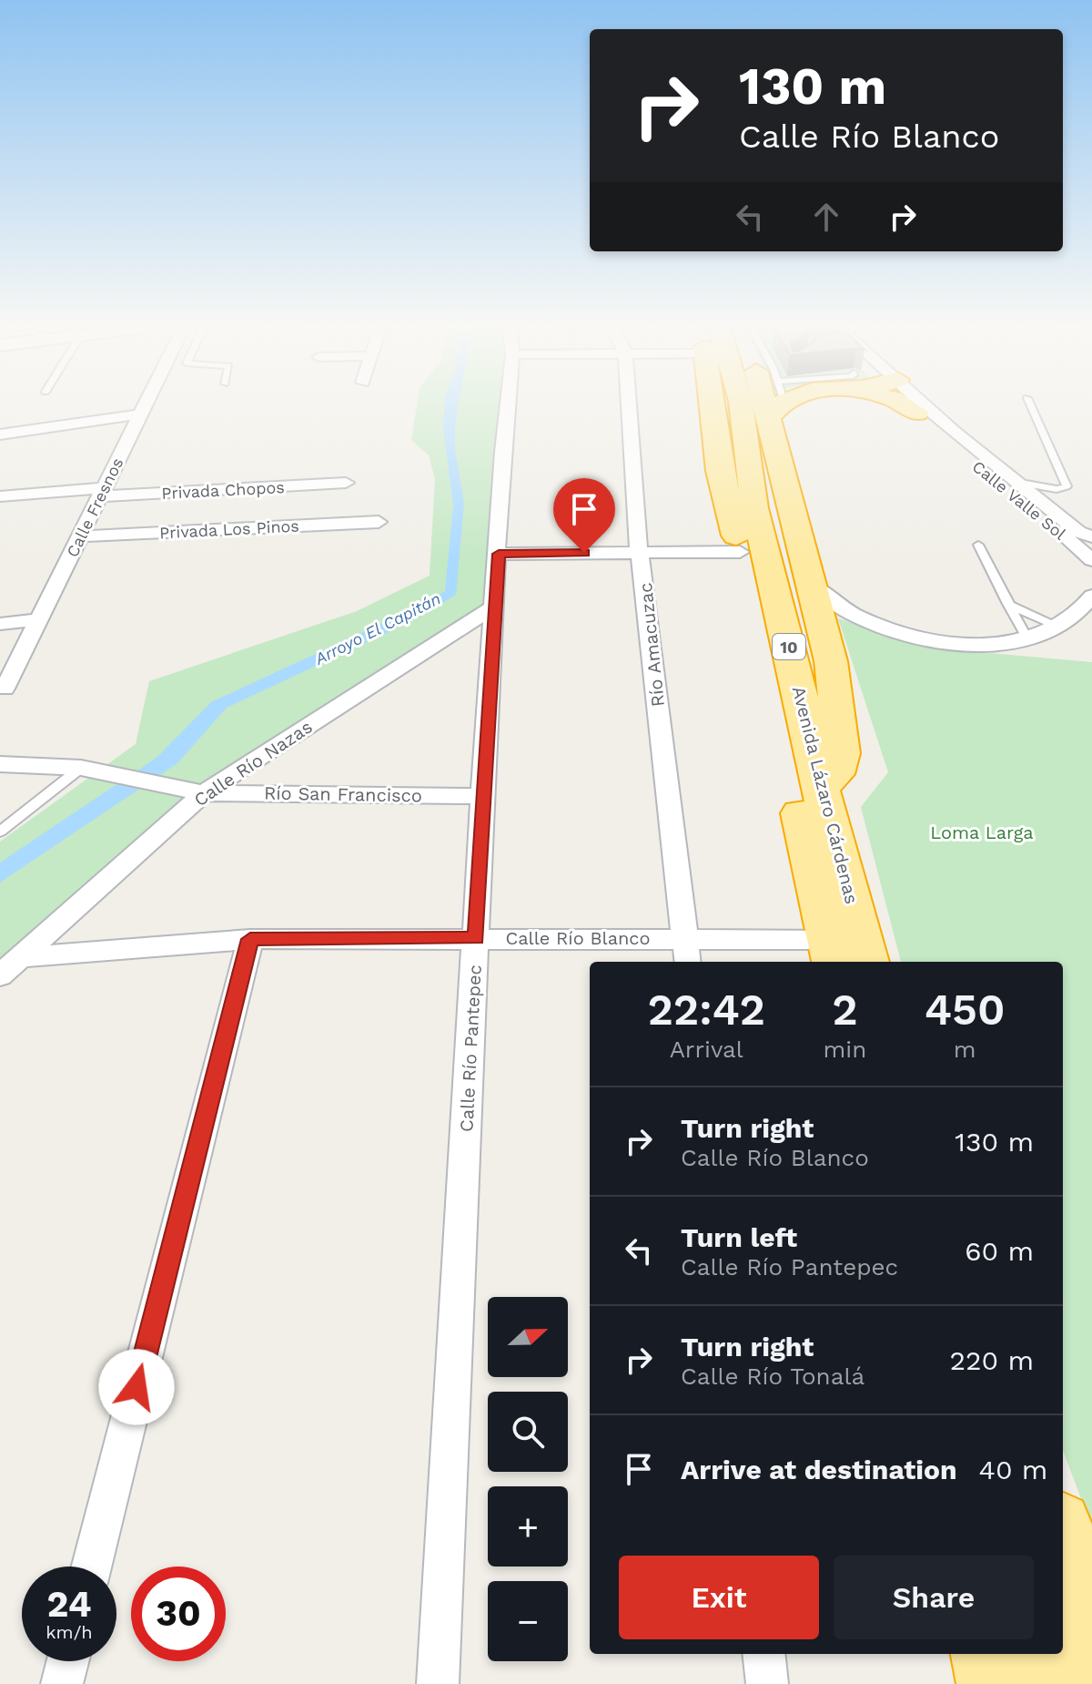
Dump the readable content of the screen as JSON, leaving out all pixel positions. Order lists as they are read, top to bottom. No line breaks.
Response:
{"streets":{"highway":["10","Avenida Lázaro Cárdenas"],"street":["Privada Chopos","Calle Valle Sol","Calle Fresnos","Privada Los Pinos","Río Amacuzac","Calle Río Nazas","Río San Francisco","Calle Río Blanco","Calle Río Pantepec"]},"crossings":[["Privada Chopos","Calle Fresnos"],["Calle Fresnos","Privada Los Pinos"],["Río Amacuzac","Calle Río Blanco"],["Calle Río Nazas","Río San Francisco"],["Calle Río Nazas","Calle Río Blanco"],["Calle Río Nazas","Calle Río Pantepec"],["Río San Francisco","Calle Río Pantepec"],["Avenida Lázaro Cárdenas","Calle Río Blanco"],["Calle Río Blanco","Calle Río Pantepec"]],"water":["Arroyo El Capitán"],"parks":["Loma Larga"],"north":"right","page":{"turn":["130 m","Calle Río Blanco"],"eta":["22:42","Arrival","2","min","450","m"],"list":[{"name":"Turn right","note":"Calle Río Blanco","value":"130 m"},{"name":"Turn left","note":"Calle Río Pantepec","value":"60 m"},{"name":"Turn right","note":"Calle Río Tonalá","value":"220 m"},{"name":"Arrive at destination","value":"40 m"}],"map_buttons":["+","−"],"buttons":["Exit","Share"],"speed":"24 km/h","limit":"30"}}
